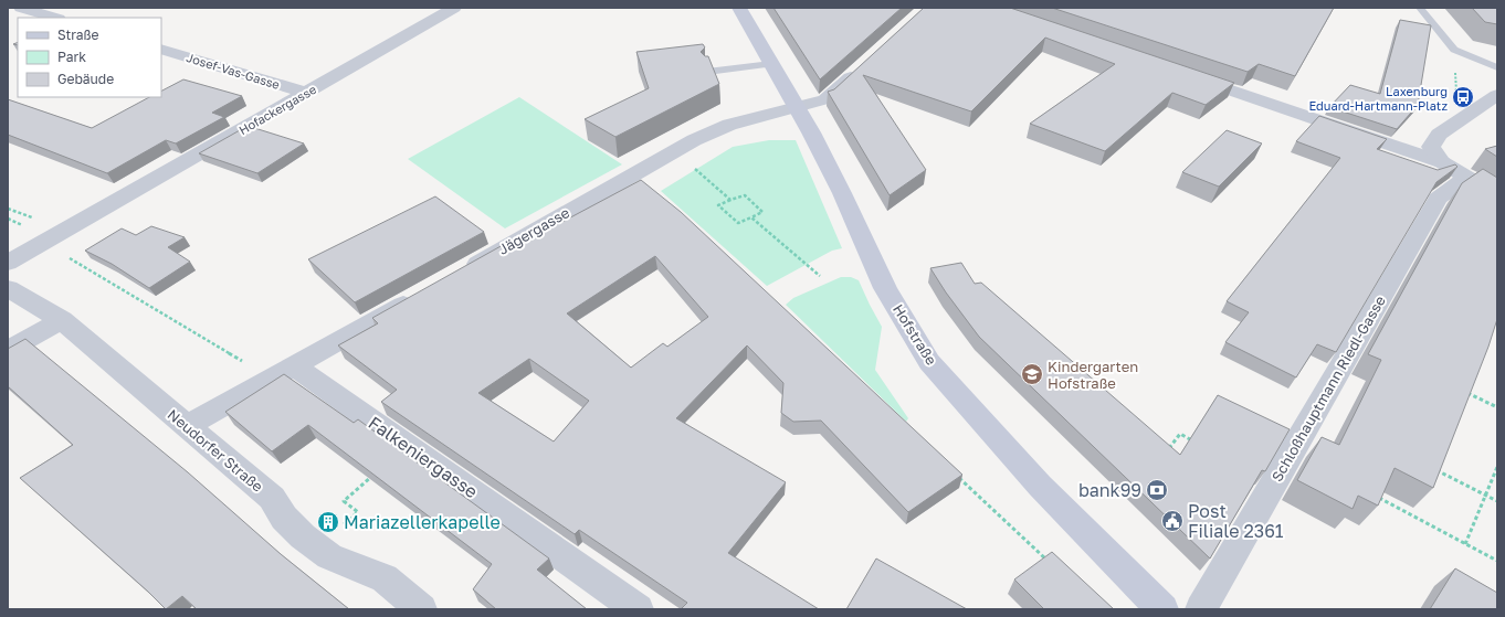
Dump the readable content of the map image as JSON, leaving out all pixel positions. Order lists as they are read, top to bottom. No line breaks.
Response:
{"streets":{"main road":["Hofstraße"],"street":["Josef-Vas-Gasse","Hofackergasse","Jägergasse","Schloßhauptmann Riedl-Gasse","Neudorfer Straße","Falkeniergasse"]},"crossings":[["Josef-Vas-Gasse","Hofackergasse"],["Jägergasse","Hofstraße"]],"places":{"bus stop":["Laxenburg Eduard-Hartmann-Platz"],"school or university":["Kindergarten Hofstraße"],"bank":["bank99"],"public building":["Post Filiale 2361"],"building":["Mariazellerkapelle"]},"legend":["Straße","Park","Gebäude"]}
